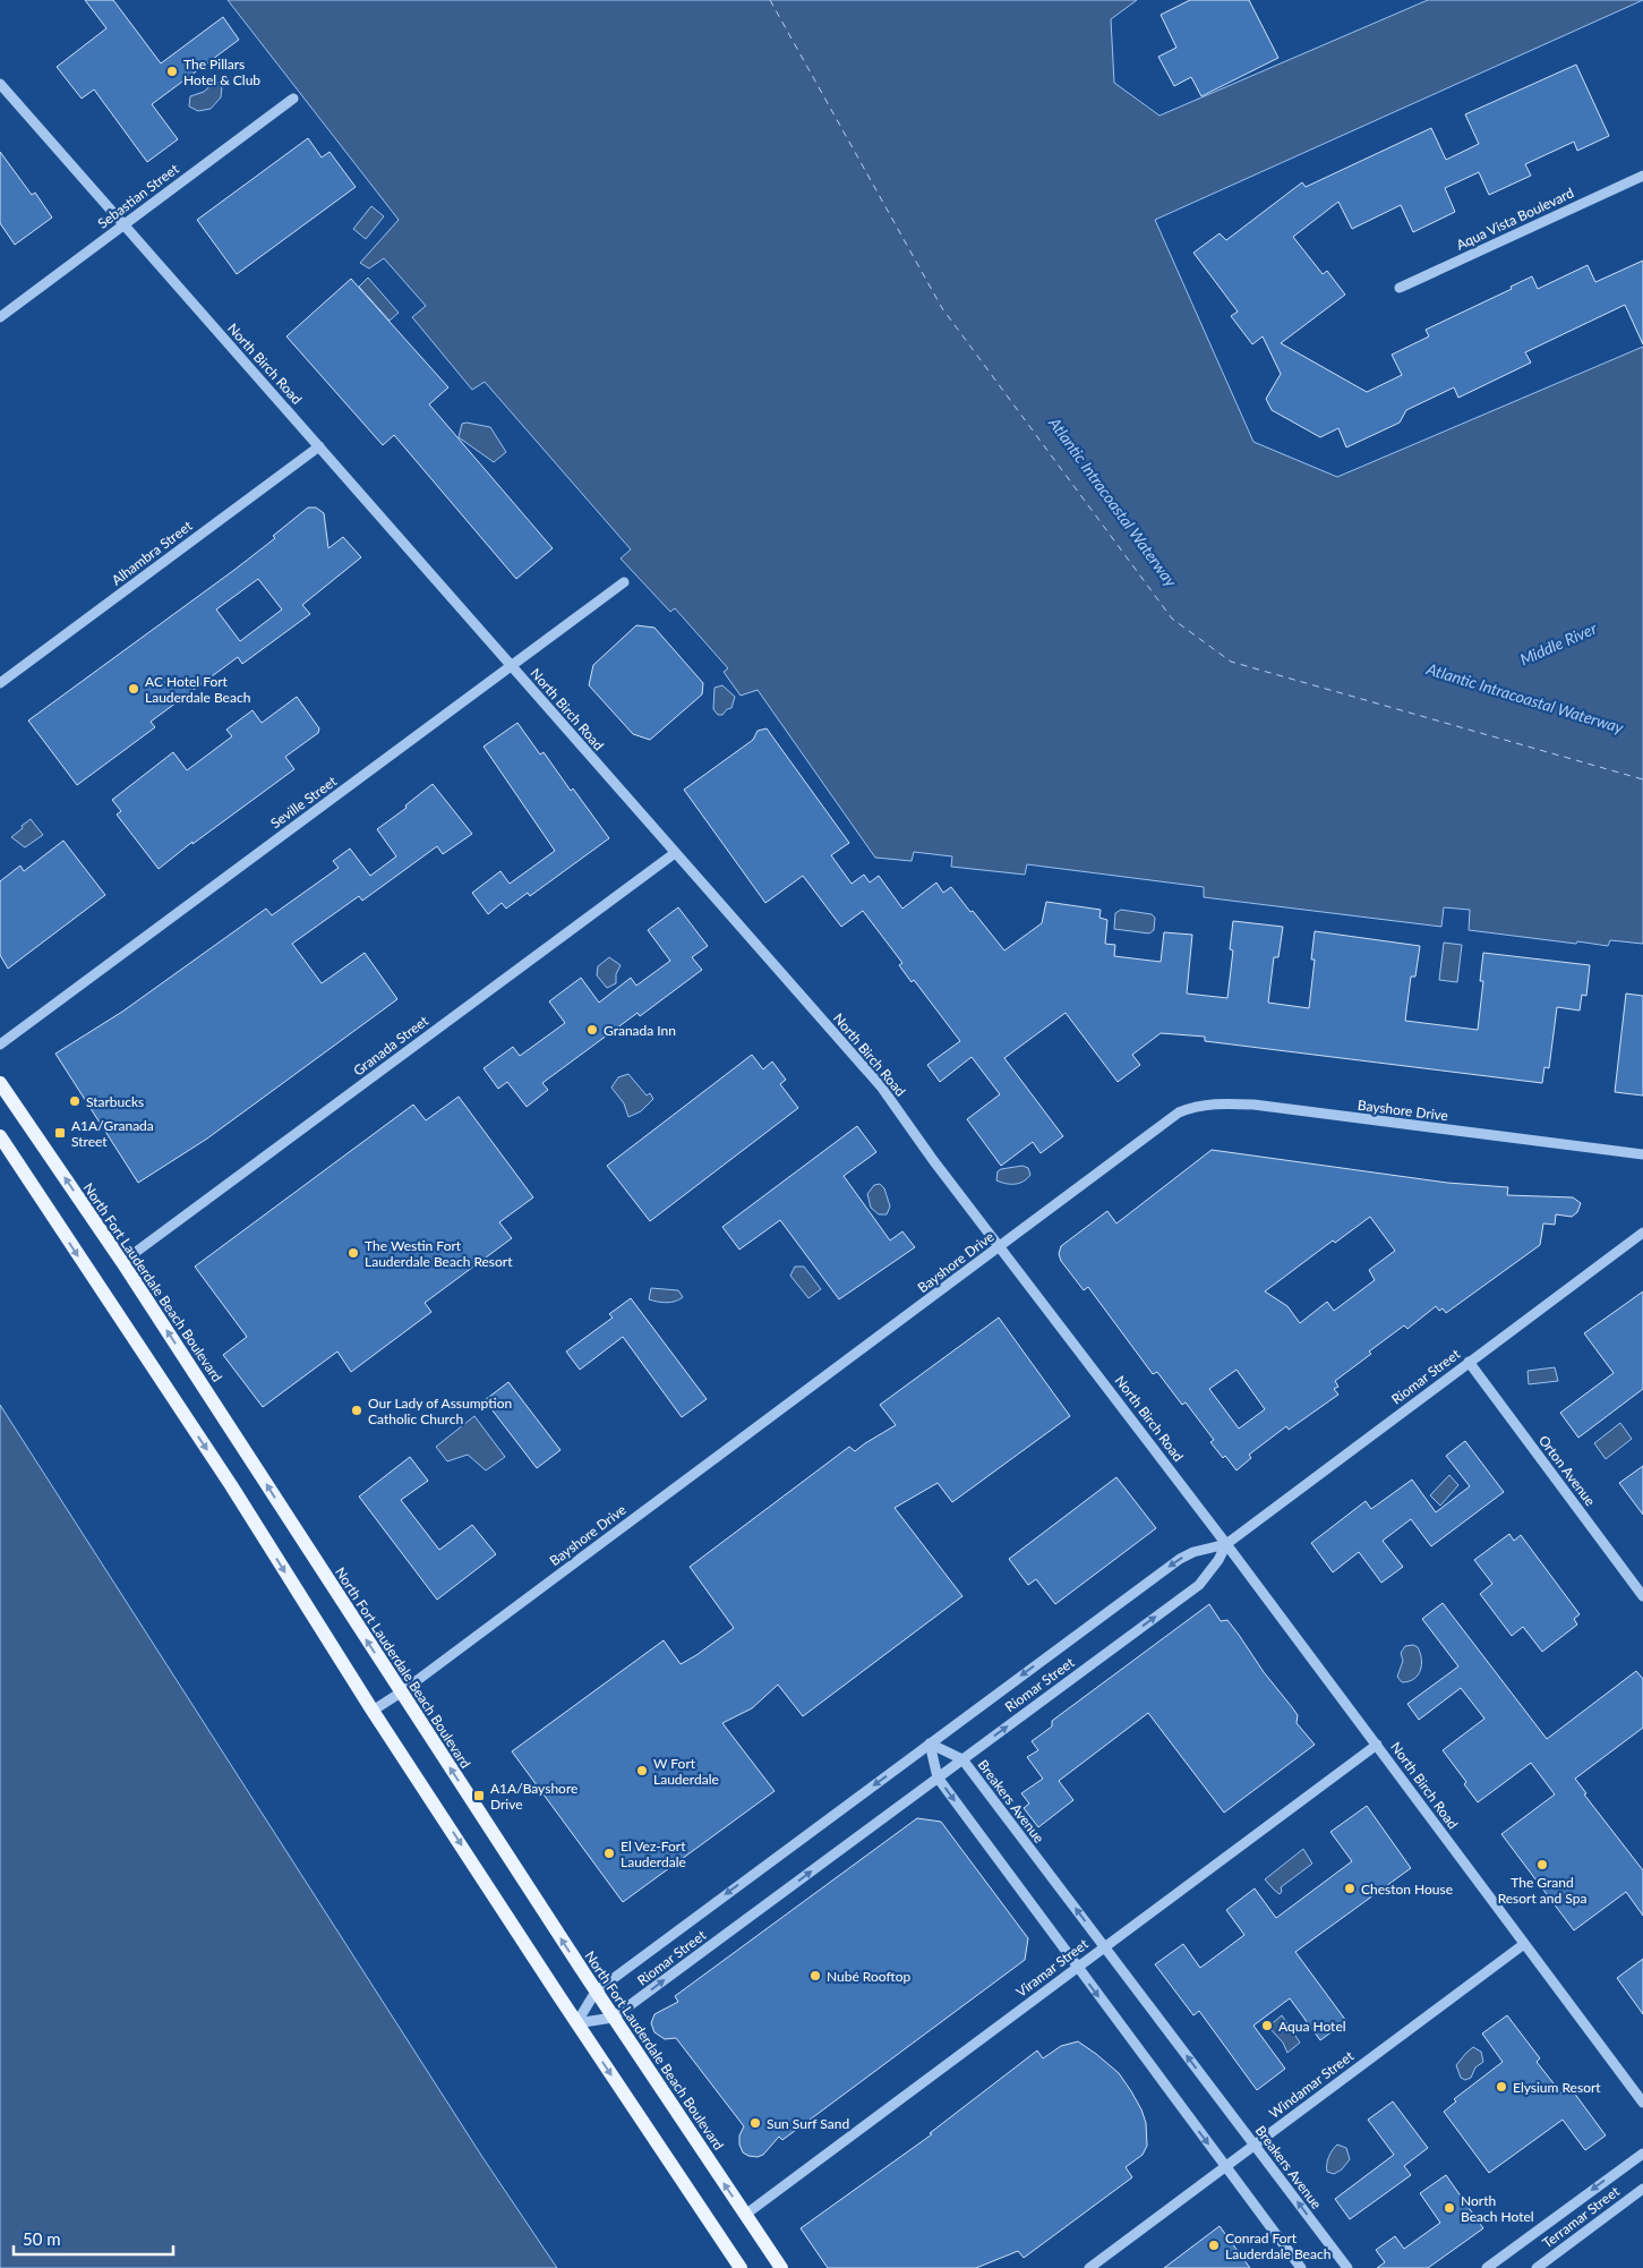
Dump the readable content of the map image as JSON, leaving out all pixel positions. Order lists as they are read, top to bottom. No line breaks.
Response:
{"streets":{"main road":["North Fort Lauderdale Beach Boulevard"],"street":["Sebastian Street","Aqua Vista Boulevard","North Birch Road","Alhambra Street","Seville Street","Granada Street","Bayshore Drive","Riomar Street","Orton Avenue","Breakers Avenue","Viramar Street","Windamar Street","Terramar Street"]},"crossings":[["Sebastian Street","North Birch Road"],["North Birch Road","Alhambra Street"],["North Birch Road","Seville Street"],["North Birch Road","Granada Street"],["North Birch Road","Bayshore Drive"],["North Birch Road","Riomar Street"],["North Birch Road","Viramar Street"],["North Birch Road","Windamar Street"],["Granada Street","North Fort Lauderdale Beach Boulevard"],["Bayshore Drive","North Fort Lauderdale Beach Boulevard"],["North Fort Lauderdale Beach Boulevard","Riomar Street"],["North Fort Lauderdale Beach Boulevard","Viramar Street"],["Riomar Street","Orton Avenue"],["Riomar Street","Breakers Avenue"],["Breakers Avenue","Viramar Street"],["Breakers Avenue","Windamar Street"]],"water":["Atlantic Intracoastal Waterway","Middle River"],"places":{"other":["The Pillars Hotel & Club","AC Hotel Fort Lauderdale Beach","Granada Inn","Starbucks","The Westin Fort Lauderdale Beach Resort","Our Lady of Assumption Catholic Church","W Fort Lauderdale","El Vez-Fort Lauderdale","The Grand Resort and Spa","Cheston House","Nubé Rooftop","Aqua Hotel","Elysium Resort","Sun Surf Sand","North Beach Hotel","Conrad Fort Lauderdale Beach"],"transit":["A1A/Granada Street","A1A/Bayshore Drive"]},"scale_bar":"50 m"}
